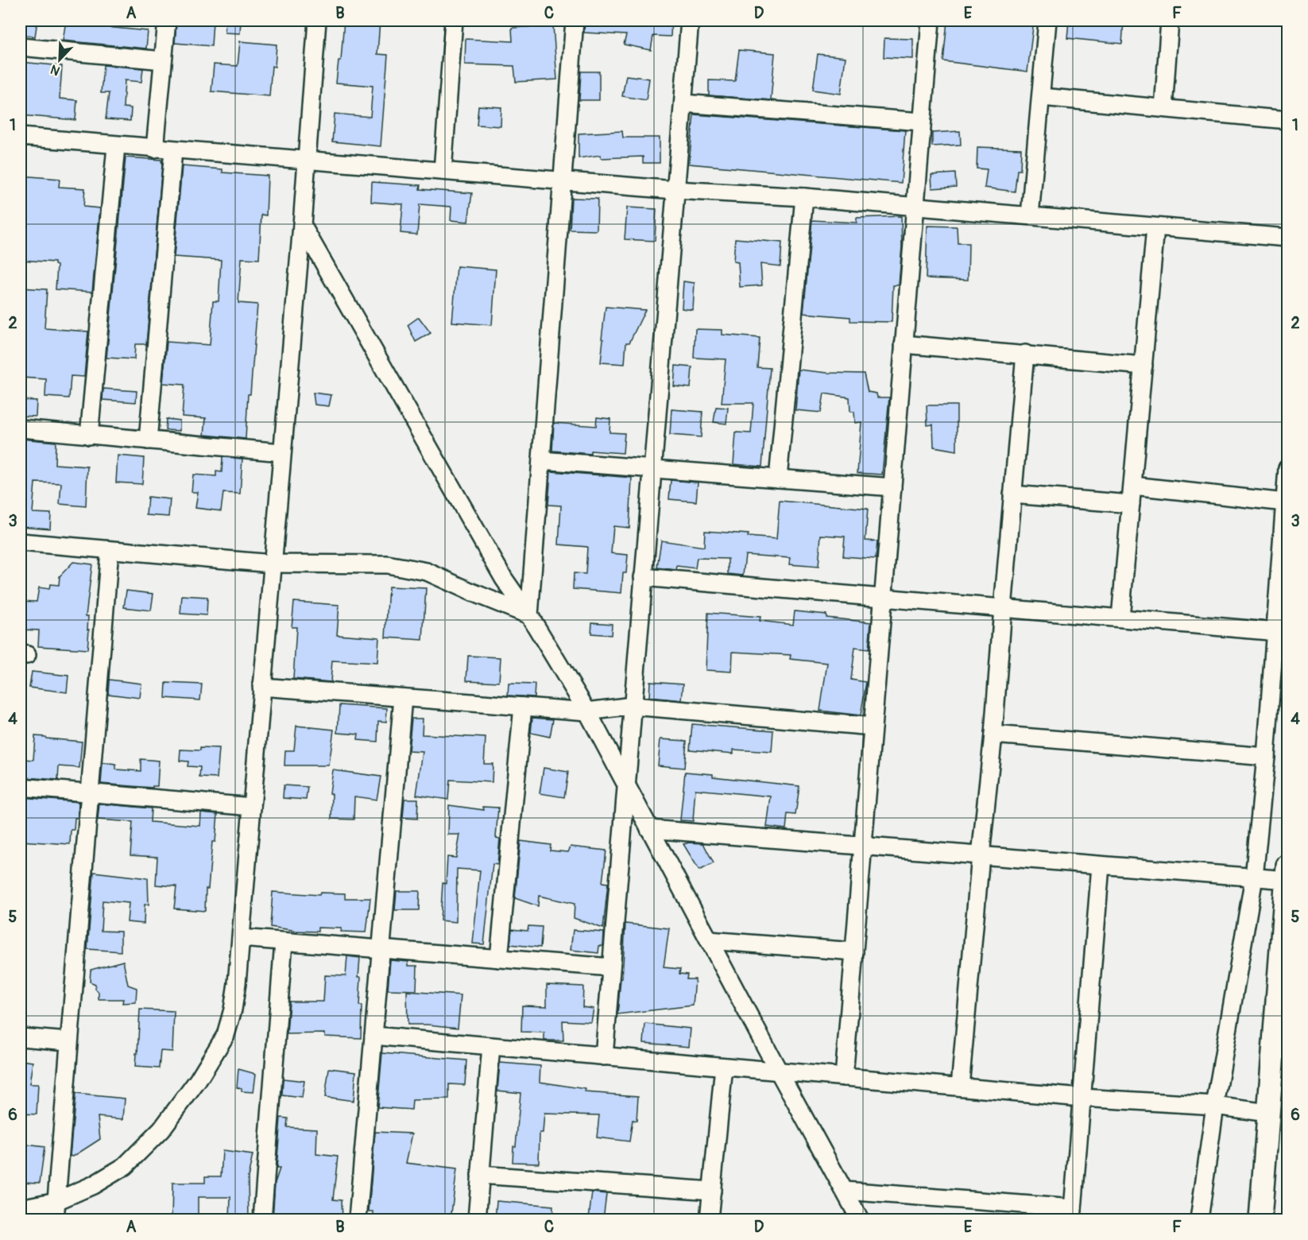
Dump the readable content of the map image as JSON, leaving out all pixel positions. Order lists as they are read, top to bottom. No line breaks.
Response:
{"north":"bottom left","grid":{"columns":["A","B","C","D","E","F"],"rows":["1","2","3","4","5","6"]}}
